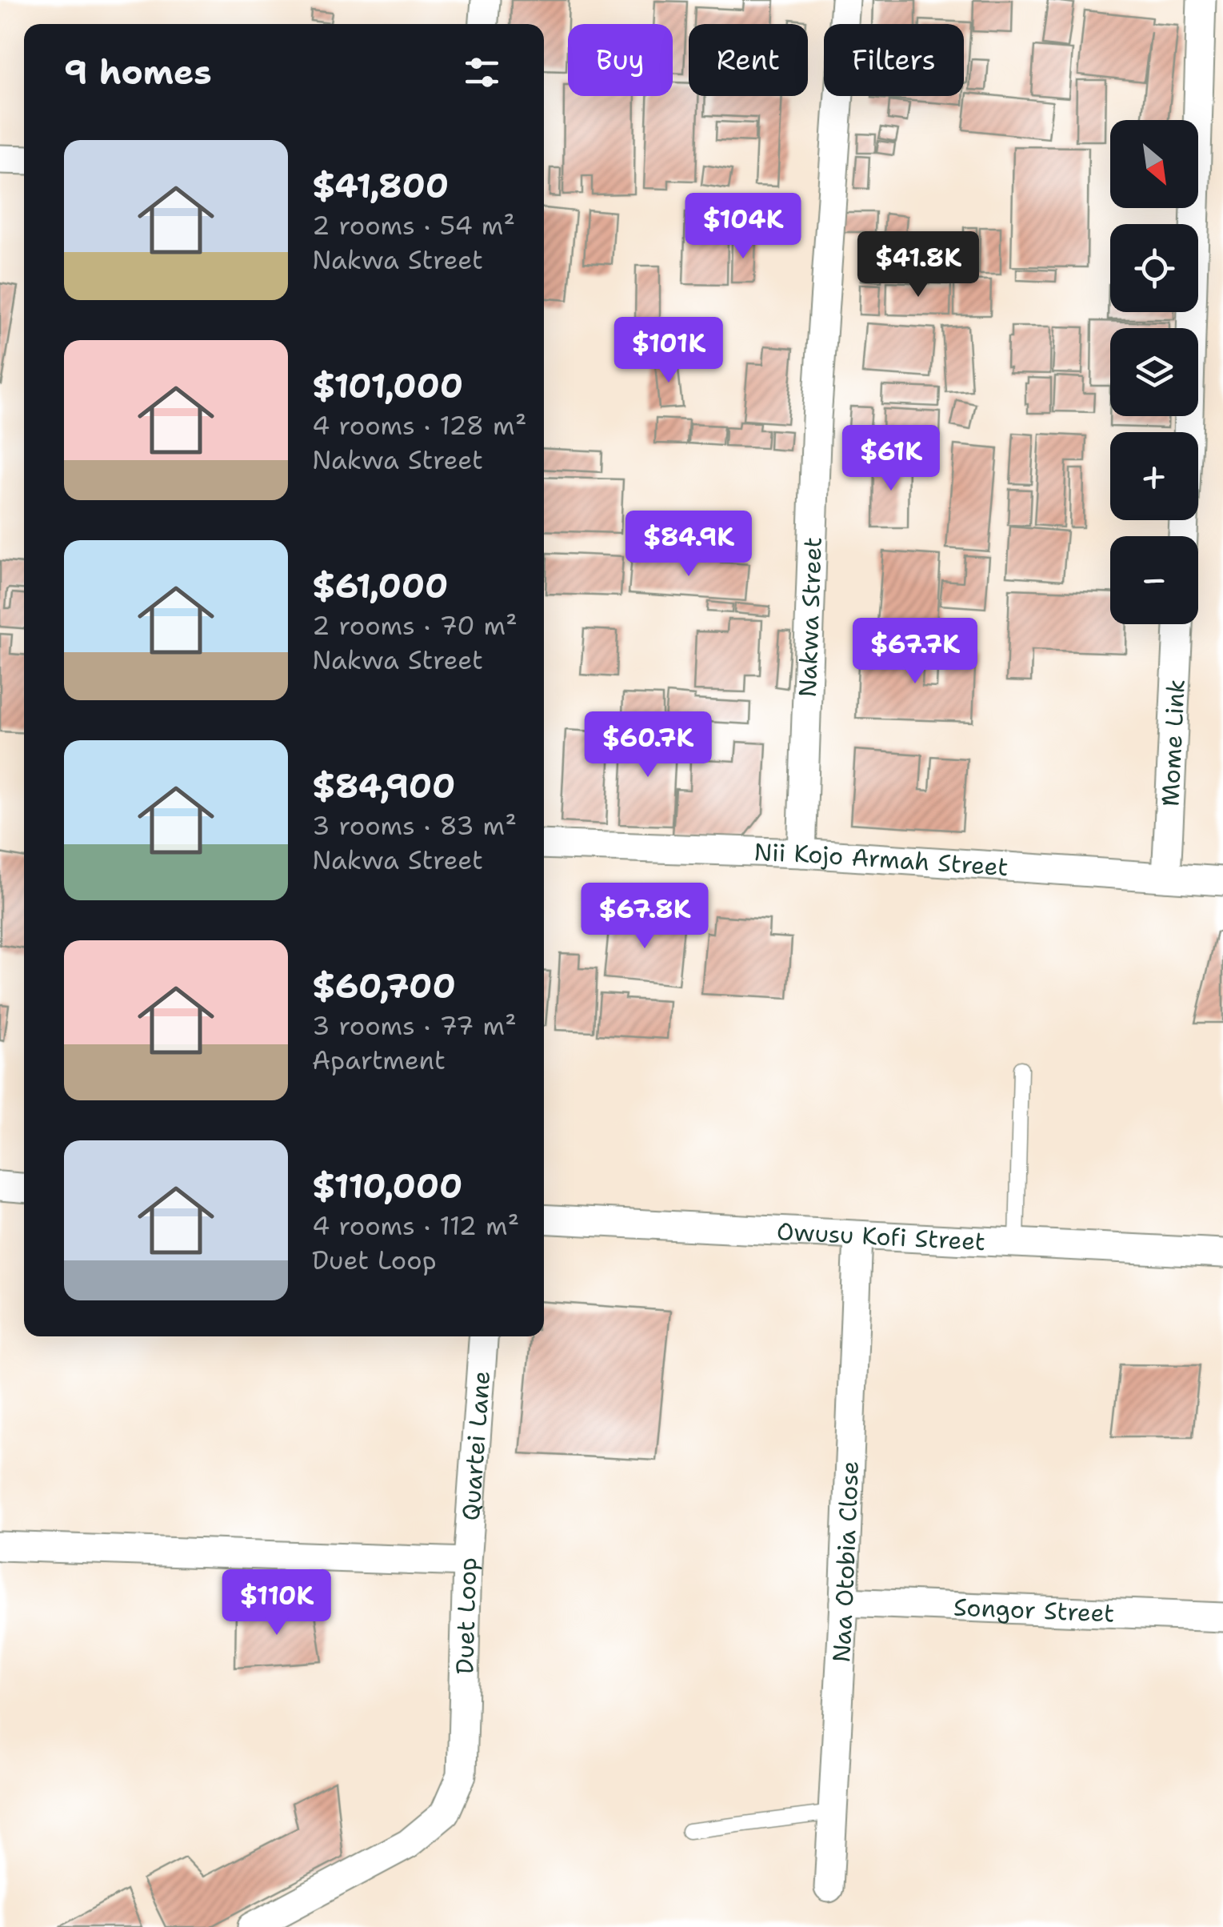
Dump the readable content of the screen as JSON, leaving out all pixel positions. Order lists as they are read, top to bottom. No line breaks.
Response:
{"streets":{"street":["Nakwa Street","Mome Link","Nii Kojo Armah Street","Owusu Kofi Street","Quartei Lane","Naa Otobia Close","Songor Street","Duet Loop"]},"crossings":[["Nakwa Street","Nii Kojo Armah Street"],["Mome Link","Nii Kojo Armah Street"],["Owusu Kofi Street","Naa Otobia Close"],["Quartei Lane","Duet Loop"],["Naa Otobia Close","Songor Street"]],"north":"bottom right","page":{"chip":["Buy","Rent","Filters"],"heading":"9 homes","map_buttons":["+","−"],"list":[{"name":"$41,800","note":"2 rooms · 54 m² · Nakwa Street"},{"name":"$101,000","note":"4 rooms · 128 m² · Nakwa Street"},{"name":"$61,000","note":"2 rooms · 70 m² · Nakwa Street"},{"name":"$84,900","note":"3 rooms · 83 m² · Nakwa Street"},{"name":"$60,700","note":"3 rooms · 77 m² · Apartment"},{"name":"$110,000","note":"4 rooms · 112 m² · Duet Loop"}],"price":["$104K","$41.8K","$101K","$61K","$84.9K","$67.7K","$60.7K","$67.8K","$110K"]}}
